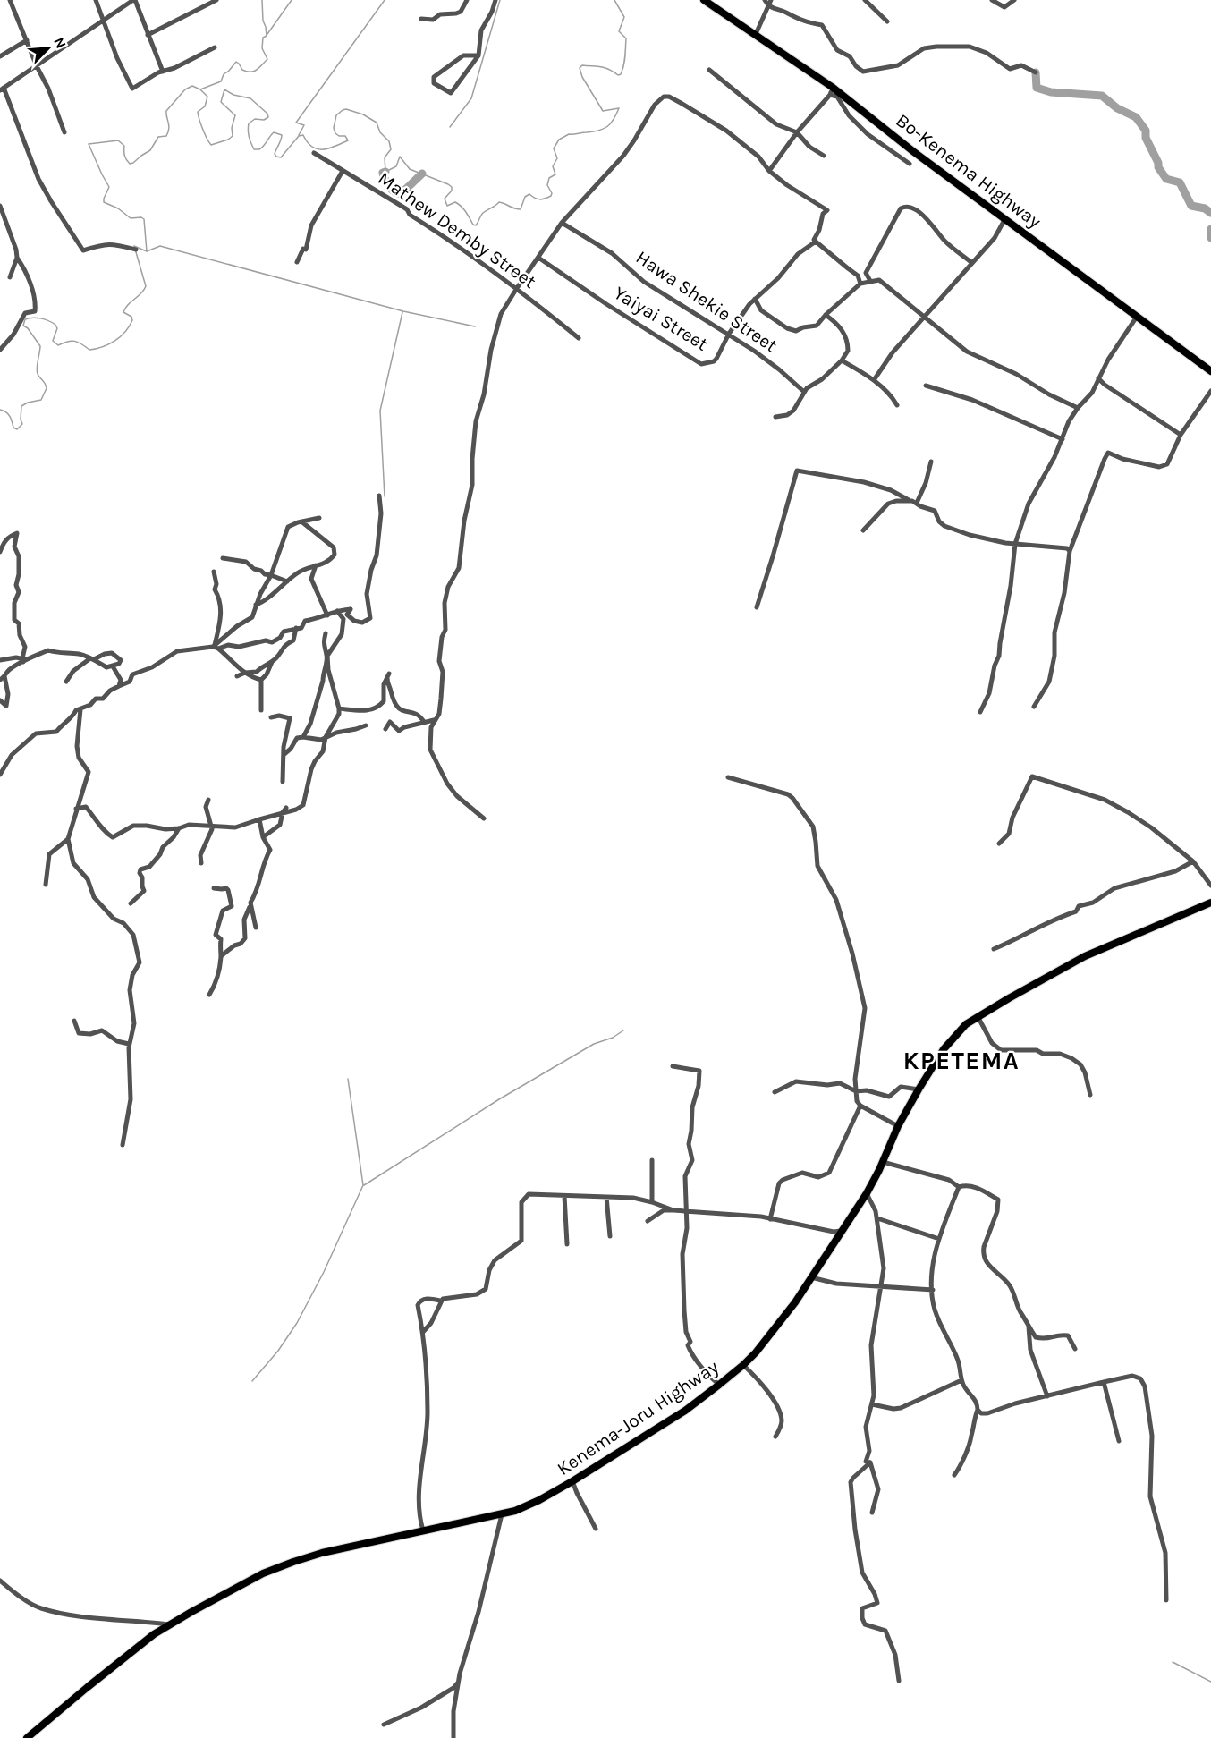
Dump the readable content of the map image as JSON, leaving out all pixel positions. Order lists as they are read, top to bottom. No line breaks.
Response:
{"streets":{"highway":["Bo-Kenema Highway","Kenema-Joru Highway"],"street":["Mathew Demby Street","Hawa Shekie Street","Yaiyai Street"]},"crossings":[["Hawa Shekie Street","Yaiyai Street"]],"districts":["KPETEMA"],"north":"top right"}
